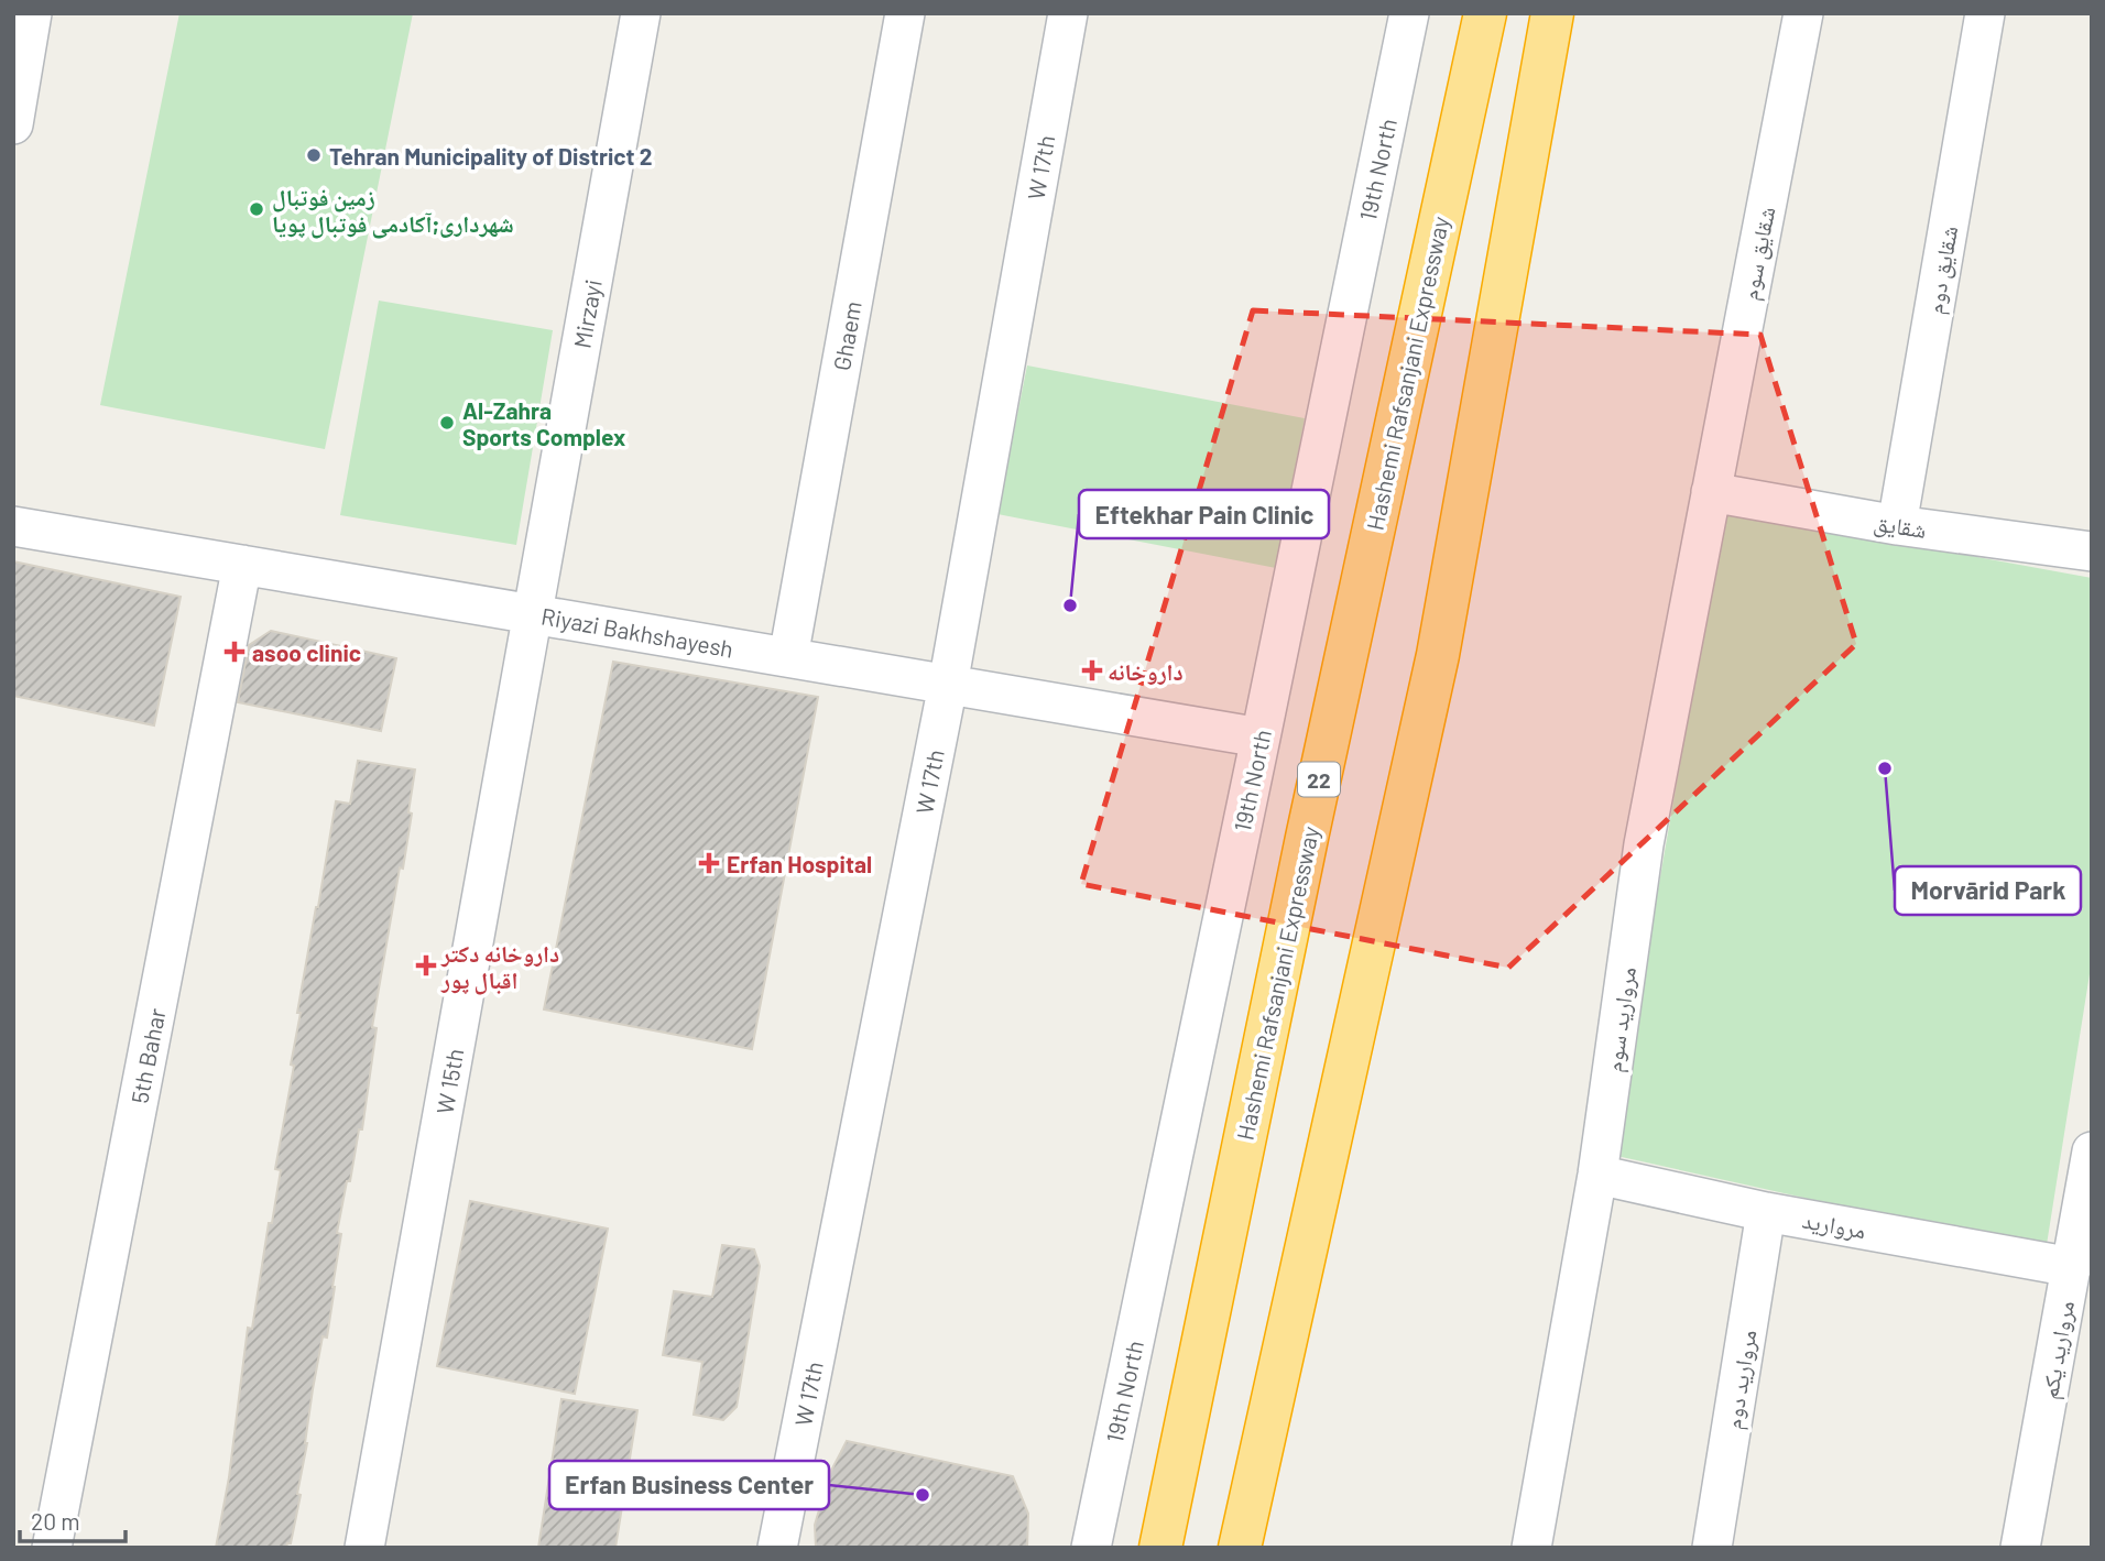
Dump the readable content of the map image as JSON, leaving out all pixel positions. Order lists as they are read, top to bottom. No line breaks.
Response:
{"streets":{"highway":["Hashemi Rafsanjani Expressway","22"],"street":["W 17th","19th North","شقایق سوم","شقایق دوم","Mirzayi","Ghaem","شقایق","Riyazi Bakhshayesh","مروارید سوم","5th Bahar","W 15th","مروارید","مروارید یکم","مروارید دوم"]},"crossings":[["W 17th","Riyazi Bakhshayesh"],["19th North","Riyazi Bakhshayesh"],["شقایق سوم","شقایق"],["شقایق سوم","مروارید سوم"],["شقایق دوم","شقایق"],["Mirzayi","Riyazi Bakhshayesh"],["Mirzayi","W 15th"],["Ghaem","Riyazi Bakhshayesh"],["شقایق","مروارید سوم"],["Riyazi Bakhshayesh","5th Bahar"],["Riyazi Bakhshayesh","W 15th"],["مروارید سوم","مروارید"],["مروارید","مروارید یکم"],["مروارید","مروارید دوم"]],"places":{"other":["Tehran Municipality of District 2","زمین فوتبال شهرداری;آکادمی فوتبال پویا","Al-Zahra Sports Complex","Eftekhar Pain Clinic","Morvārid Park","Erfan Business Center"],"health":["asoo clinic","داروخانه","Erfan Hospital","داروخانه دکتر اقبال پور"]},"scale_bar":"20 m"}
